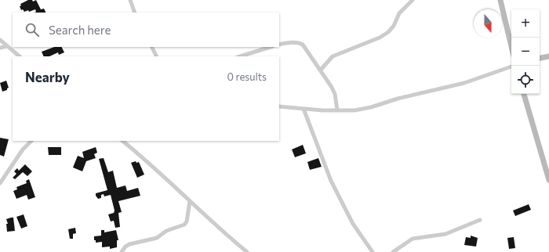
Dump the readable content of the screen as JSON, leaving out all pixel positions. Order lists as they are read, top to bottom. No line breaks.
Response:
{"north":"bottom","page":{"map_buttons":["+","−"],"search":"Search here","heading":["Nearby","0 results"]}}
